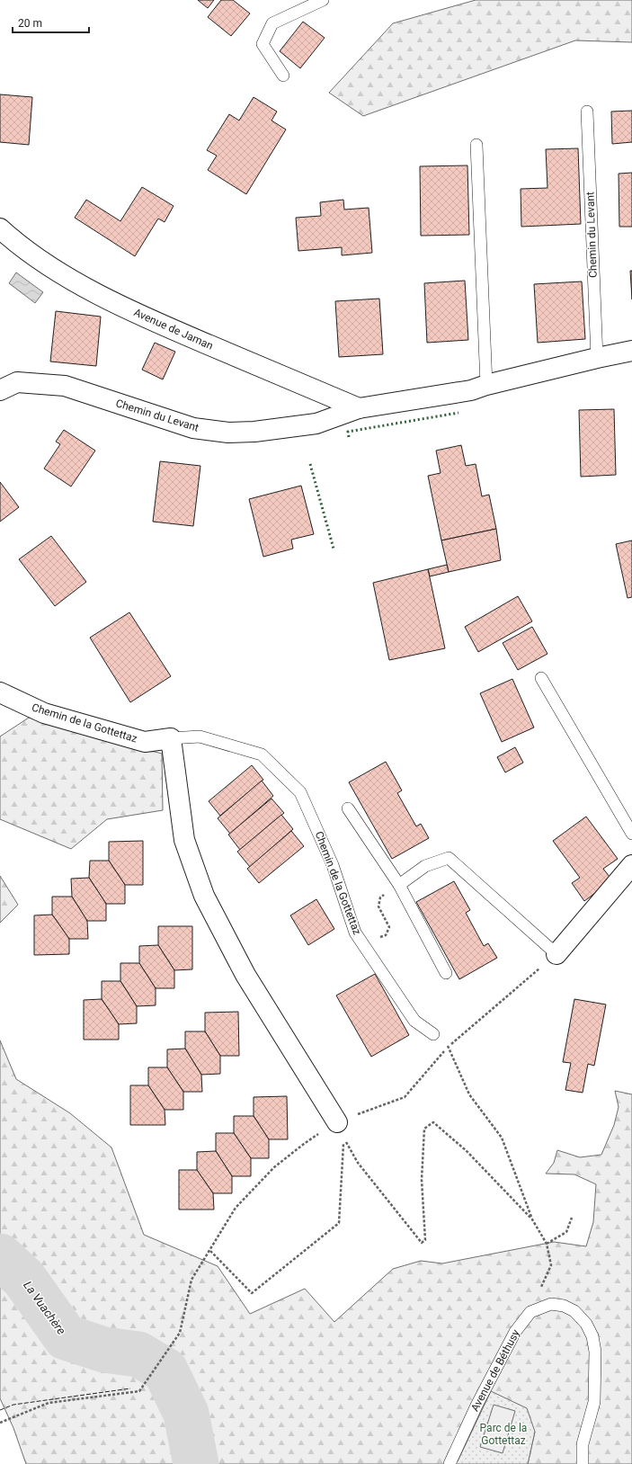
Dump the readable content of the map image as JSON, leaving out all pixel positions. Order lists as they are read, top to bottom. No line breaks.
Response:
{"streets":{"street":["Chemin du Levant","Avenue de Jaman","Chemin de la Gottettaz"],"lane":["Avenue de Béthusy"]},"crossings":[["Chemin du Levant","Avenue de Jaman"]],"water":["La Vuachère"],"parks":["Parc de la Gottettaz"],"scale_bar":"20 m"}
